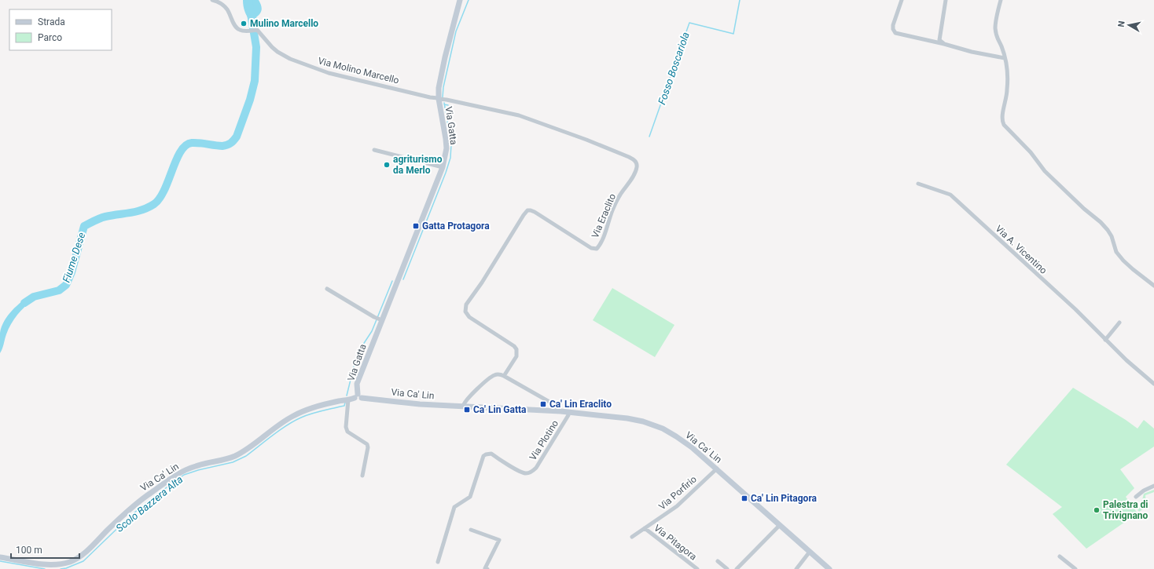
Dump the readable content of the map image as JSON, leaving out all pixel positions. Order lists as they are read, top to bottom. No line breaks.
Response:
{"streets":{"street":["Via Molino Marcello","Via Gatta","Via Eraclito","Via A. Vicentino","Via Ca' Lin","Via Plotino","Via Porfirio","Via Pitagora"]},"crossings":[["Via Molino Marcello","Via Gatta"],["Via Molino Marcello","Via Eraclito"],["Via Gatta","Via Eraclito"],["Via Gatta","Via Ca' Lin"],["Via Ca' Lin","Via Plotino"],["Via Ca' Lin","Via Porfirio"],["Via Porfirio","Via Pitagora"]],"water":["Fosso Boscariola","Fiume Dese","Scolo Bazzera Alta"],"places":{"other":["Mulino Marcello","agriturismo da Merlo","Palestra di Trivignano"],"transit":["Gatta Protagora","Ca' Lin Eraclito","Ca' Lin Gatta","Ca' Lin Pitagora"]},"legend":["Strada","Parco"],"scale_bar":"100 m","north":"left"}
